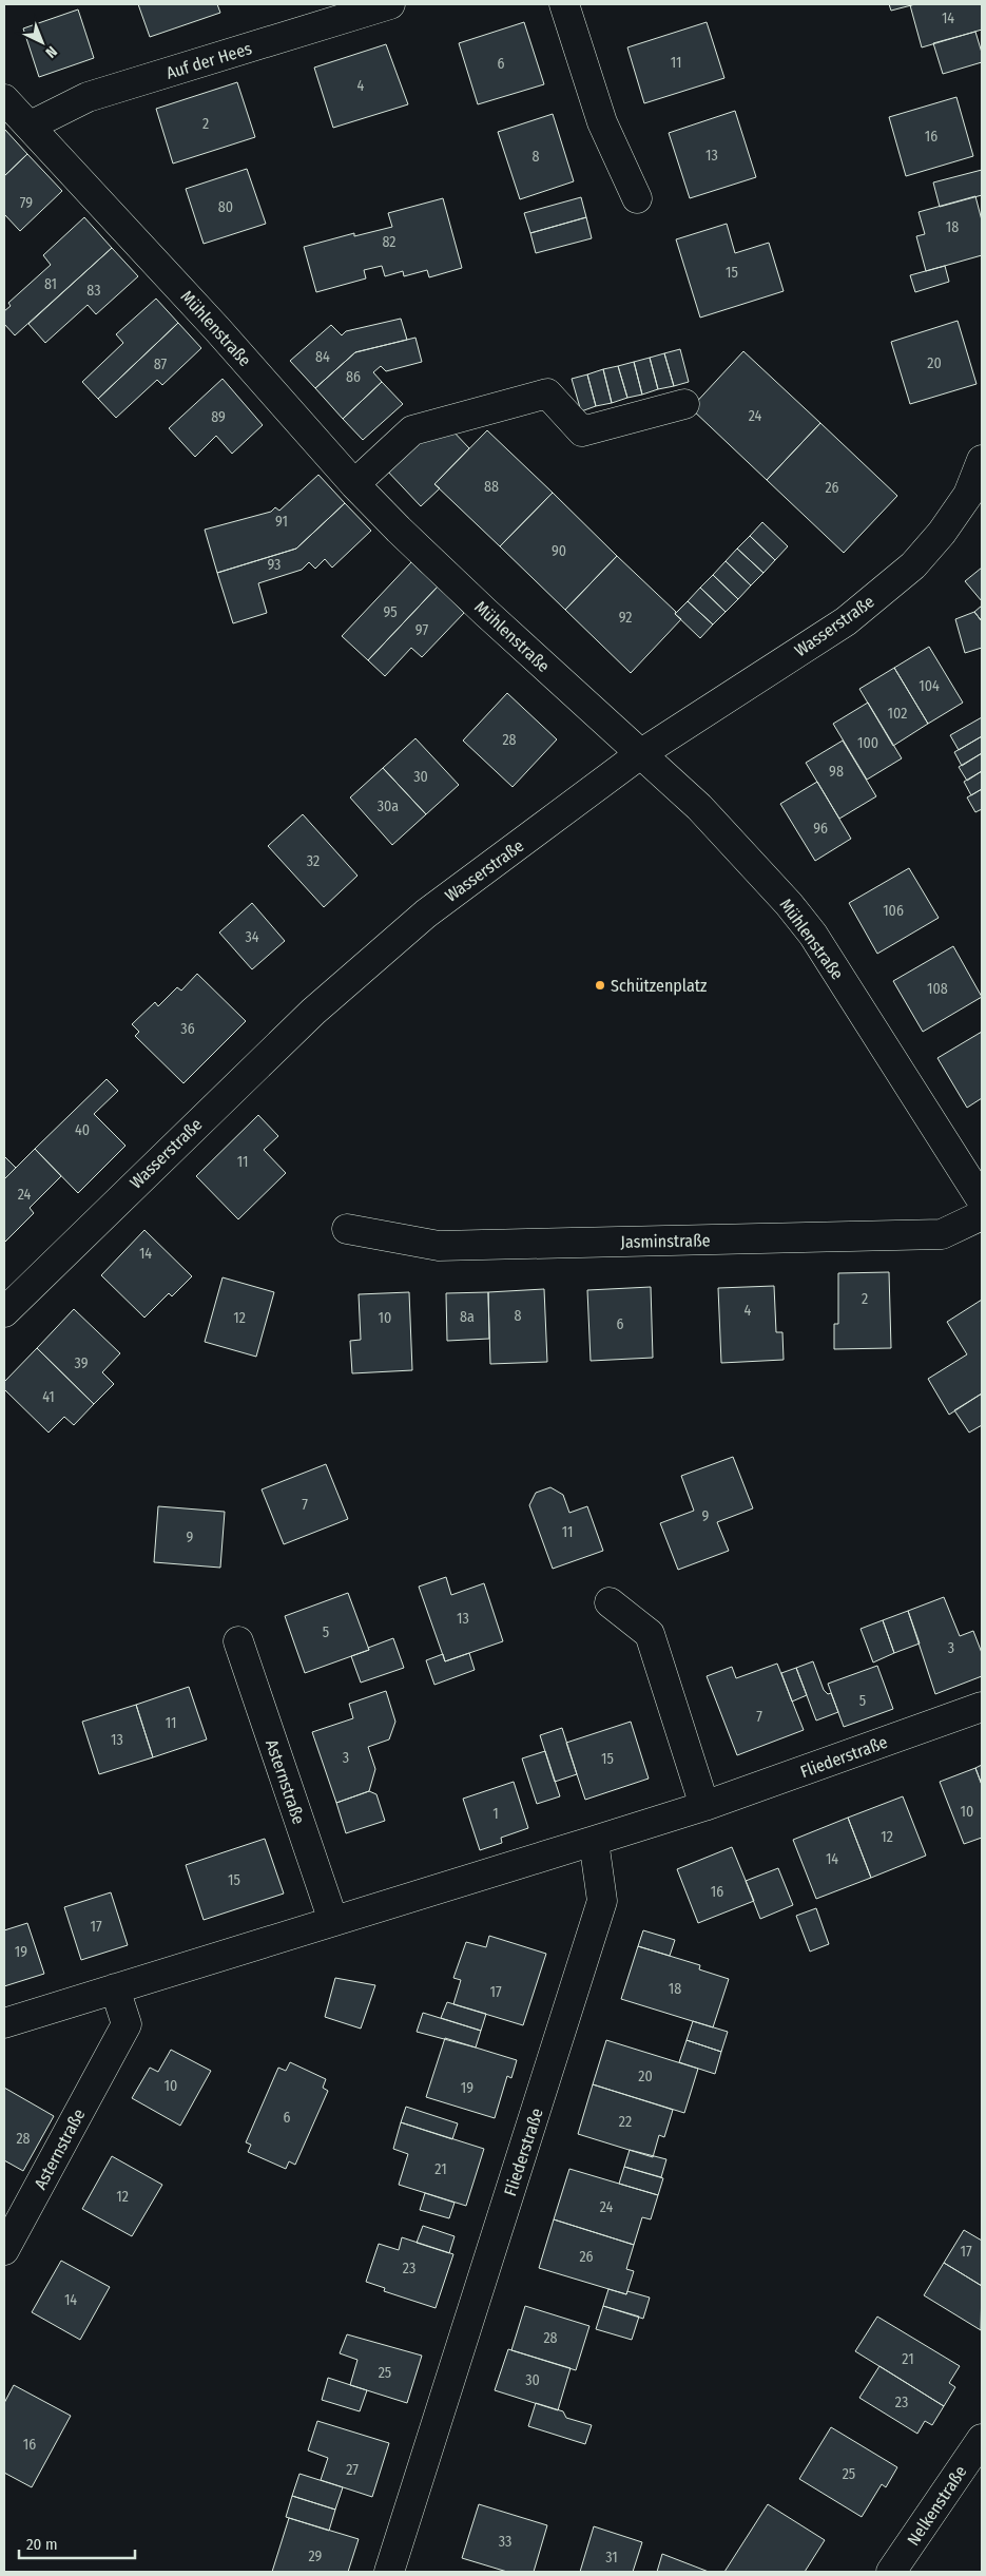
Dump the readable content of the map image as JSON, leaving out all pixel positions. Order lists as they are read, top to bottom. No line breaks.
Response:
{"streets":{"street":["Auf der Hees","Mühlenstraße","Wasserstraße","Jasminstraße","Fliederstraße","Asternstraße","Nelkenstraße"]},"crossings":[["Auf der Hees","Mühlenstraße"],["Mühlenstraße","Wasserstraße"]],"places":["Schützenplatz"],"house_numbers":["14","11","6","4","2","16","13","8","79","80","18","82","15","81","83","84","20","87","86","24","89","88","26","91","90","93","95","92","97","104","102","28","100","98","30","30a","96","32","106","34","108","36","40","11","24","14","2","4","8","8a","12","10","6","39","41","7","9","11","9","13","5","3","5","7","11","13","3","15","10","1","12","14","15","16","17","19","18","17","20","10","19","6","22","28","21","12","24","17","26","23","14","28","21","25","30","23","16","27","25","33","29","31"],"scale_bar":"20 m","north":"bottom right"}
